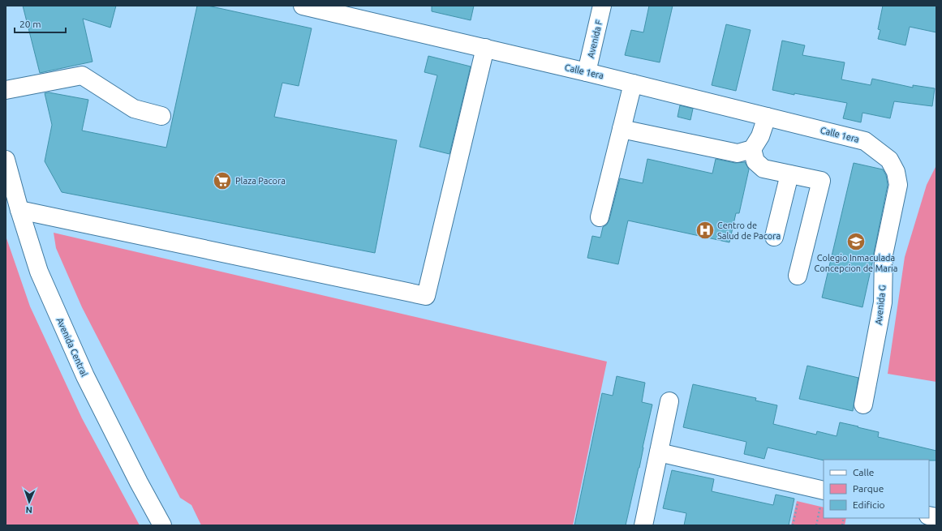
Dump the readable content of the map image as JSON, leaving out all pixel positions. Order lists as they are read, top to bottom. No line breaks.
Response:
{"streets":{"street":["Avenida F","Calle 1era","Avenida G","Avenida Central"]},"crossings":[["Avenida F","Calle 1era"],["Calle 1era","Avenida G"]],"places":{"supermarket":["Plaza Pacora"],"hospital":["Centro de Salud de Pacora"],"school or university":["Colegio Inmaculada Concepcion de Maria"]},"legend":["Calle","Parque","Edificio"],"scale_bar":"20 m","north":"bottom"}
